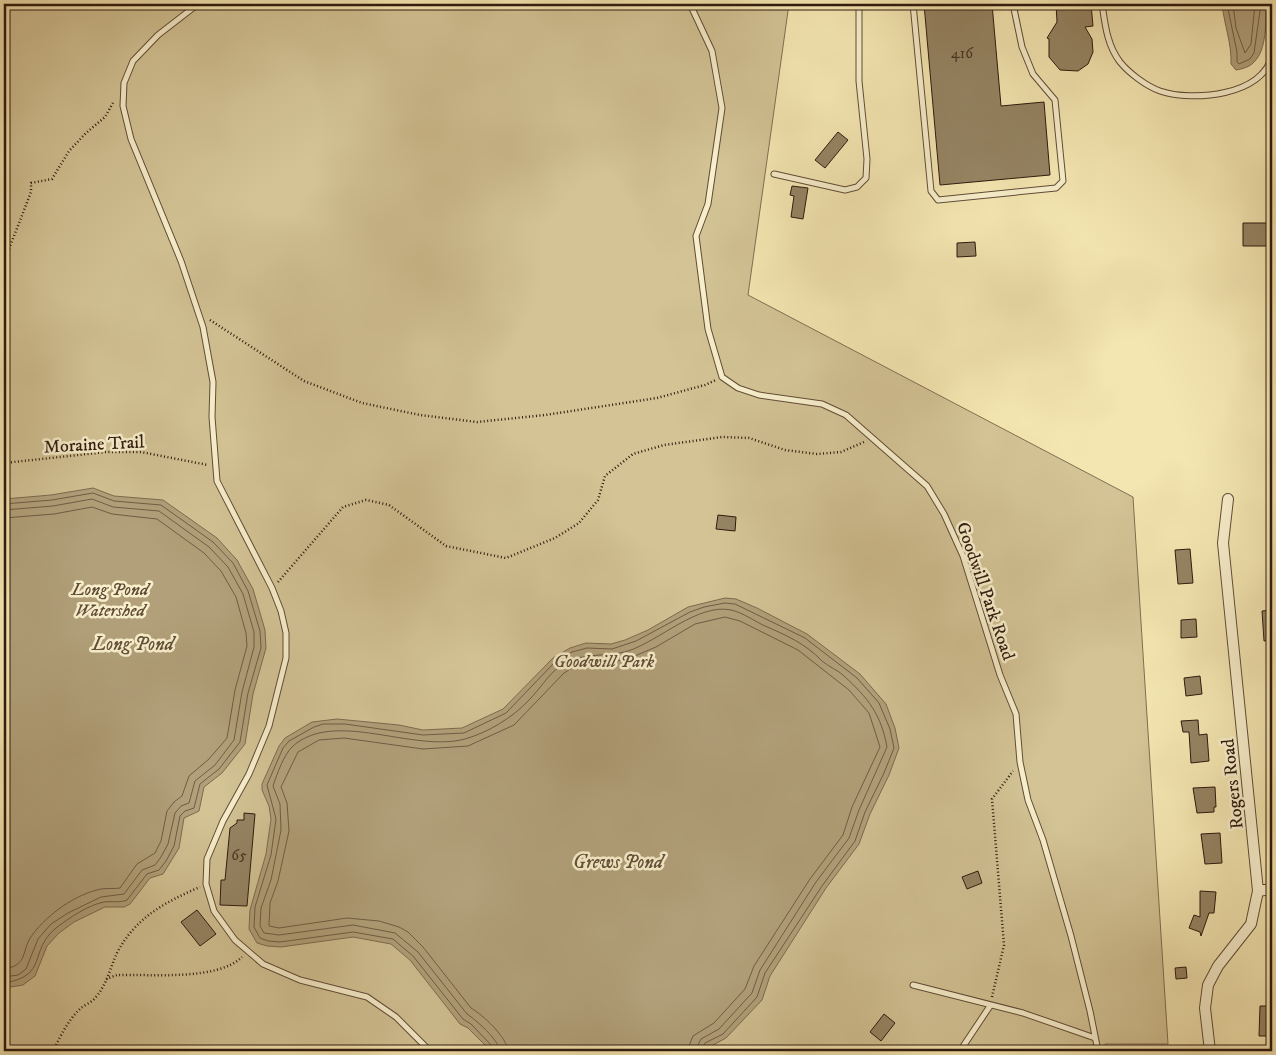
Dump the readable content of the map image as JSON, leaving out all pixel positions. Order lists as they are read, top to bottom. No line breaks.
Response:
{"streets":{"street":["Rogers Road"],"lane":["Goodwill Park Road"],"path":["Moraine Trail"]},"water":["Long Pond","Grews Pond"],"parks":["Long Pond Watershed","Goodwill Park"],"house_numbers":["416","65"]}
